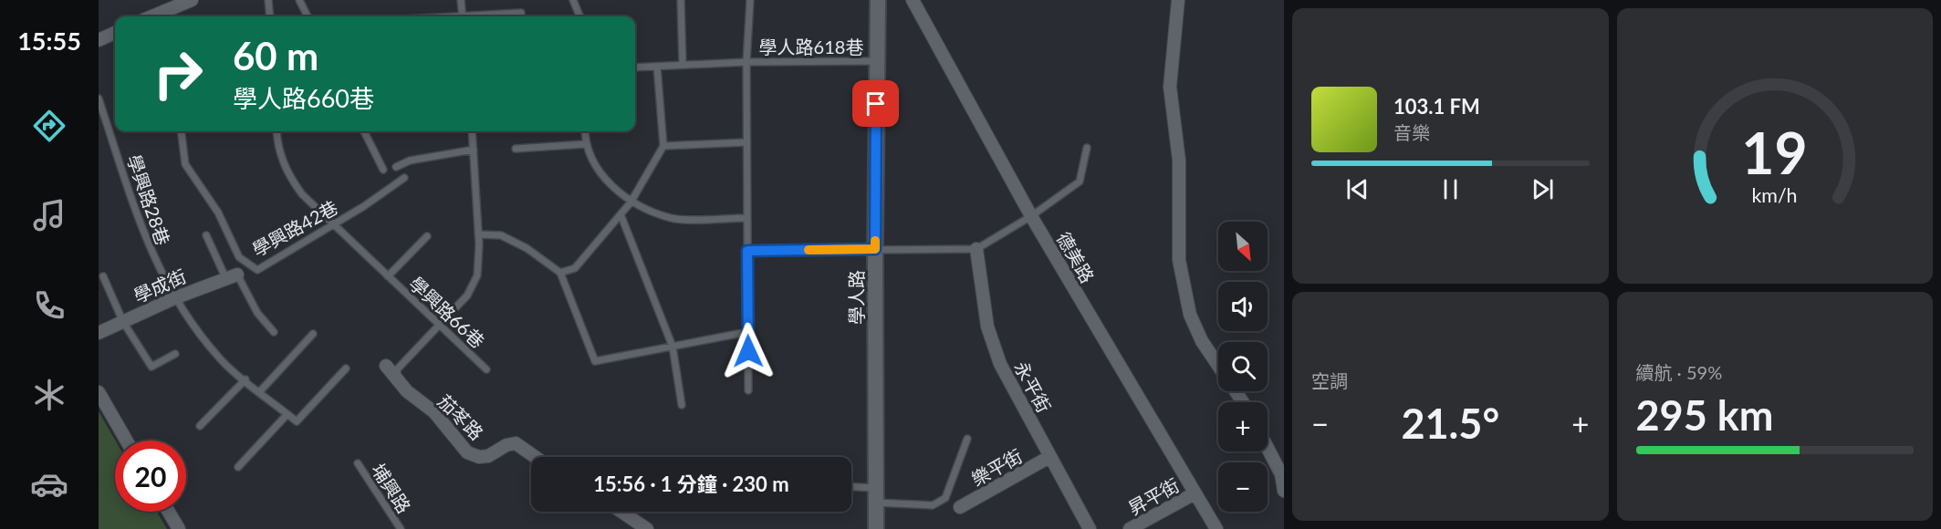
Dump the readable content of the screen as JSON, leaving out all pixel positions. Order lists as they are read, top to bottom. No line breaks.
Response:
{"streets":{"main road":["學人路"],"street":["德美路","學成街","永平街","茄苳路","樂平街","昇平街"],"lane":["學人路618巷","學興路28巷","學興路42巷","學興路66巷","埔興路"]},"crossings":[["學人路618巷","學人路"],["學興路28巷","學成街"],["學興路42巷","學興路66巷"],["德美路","昇平街"],["永平街","樂平街"]],"north":"bottom right","page":{"tabs":"15:55","turn":["60 m","學人路660巷"],"song":["103.1 FM","音樂"],"map_buttons":["+","−"],"tile":["空調",["續航 · 59%","295 km"]],"heat":["−","21.5°","+"],"limit":"20","trip":"15:56 · 1 分鐘 · 230 m","gauge":["19","km/h"]}}
